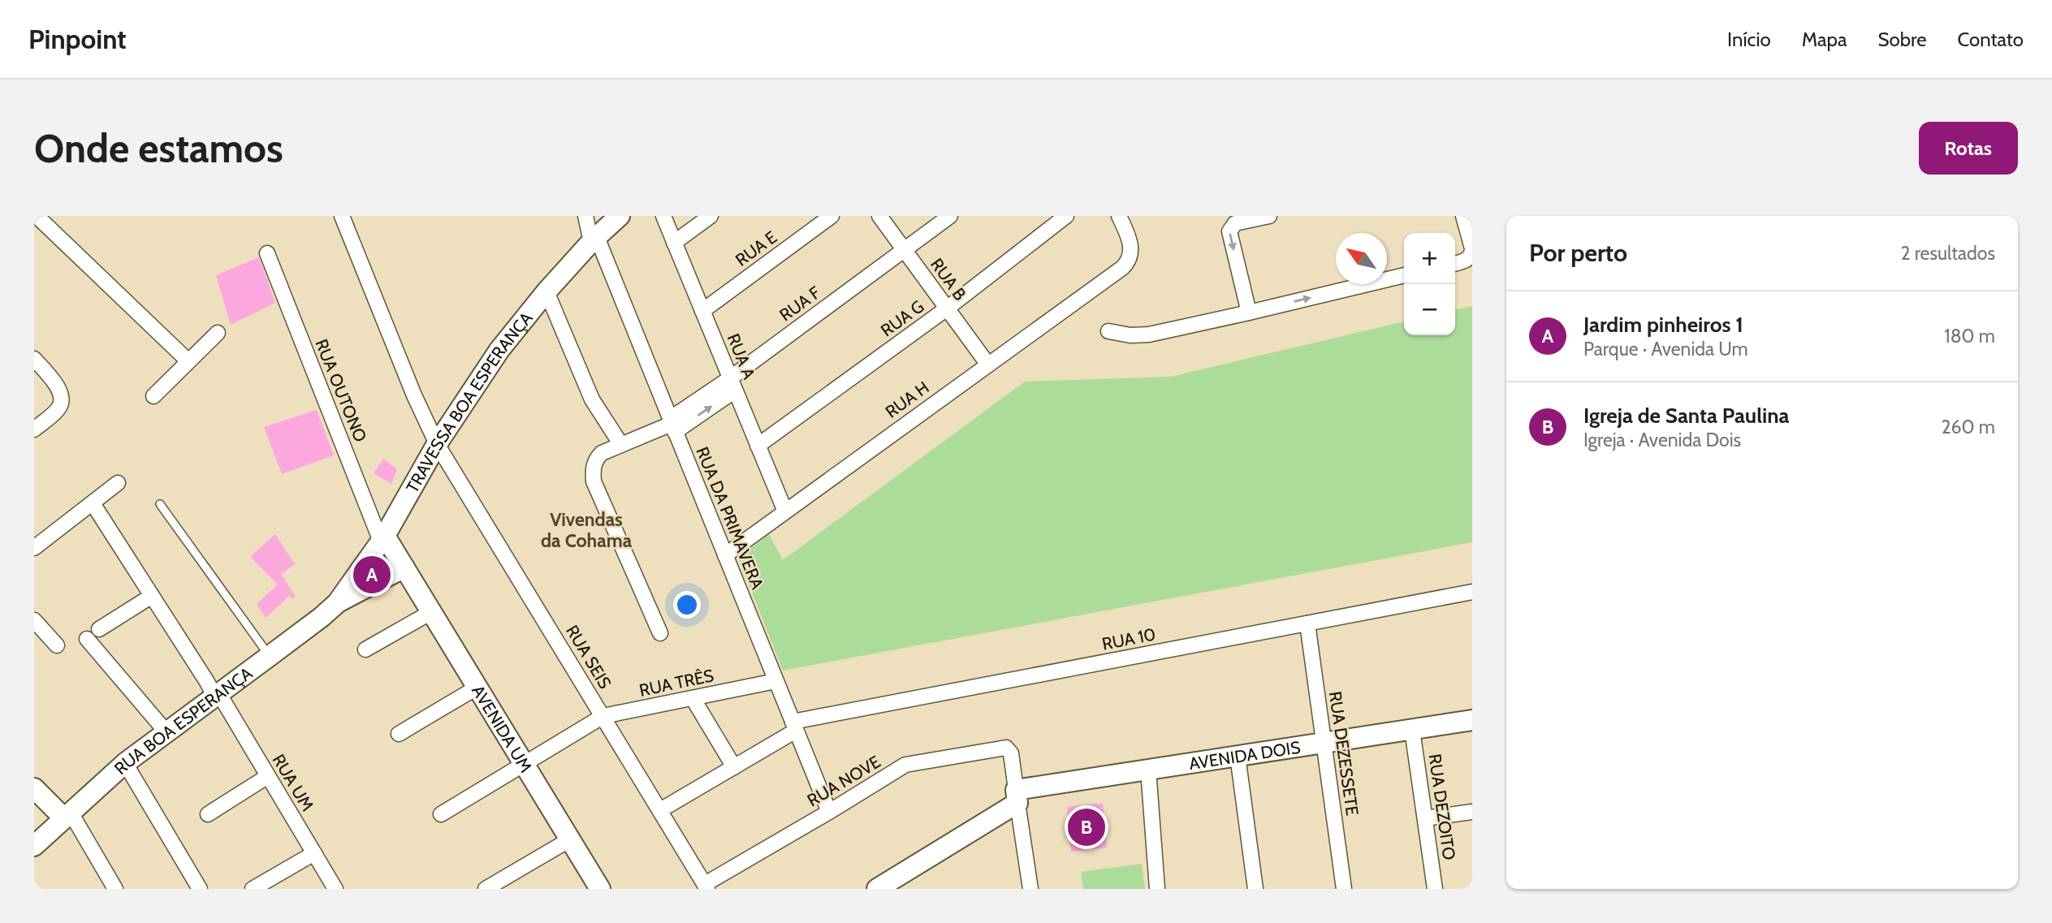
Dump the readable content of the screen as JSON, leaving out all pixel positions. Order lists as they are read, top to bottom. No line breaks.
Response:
{"streets":{"street":["RUA E","RUA B","RUA F","RUA G","RUA A","RUA OUTONO","RUA H","TRAVESSA BOA ESPERANÇA","RUA DA PRIMAVERA","RUA 10","RUA SEIS","RUA TRÊS","RUA BOA ESPERANÇA","AVENIDA UM","RUA DEZESSETE","AVENIDA DOIS","RUA NOVE","RUA UM","RUA DEZOITO"]},"crossings":[["RUA E","RUA A"],["RUA B","RUA F"],["RUA B","RUA G"],["RUA B","RUA H"],["RUA F","RUA A"],["RUA F","RUA DA PRIMAVERA"],["RUA G","RUA A"],["RUA A","RUA H"],["RUA OUTONO","TRAVESSA BOA ESPERANÇA"],["RUA OUTONO","AVENIDA UM"],["RUA H","RUA DA PRIMAVERA"],["TRAVESSA BOA ESPERANÇA","RUA DA PRIMAVERA"],["TRAVESSA BOA ESPERANÇA","RUA SEIS"],["TRAVESSA BOA ESPERANÇA","RUA BOA ESPERANÇA"],["TRAVESSA BOA ESPERANÇA","AVENIDA UM"],["RUA DA PRIMAVERA","RUA 10"],["RUA DA PRIMAVERA","RUA TRÊS"],["RUA DA PRIMAVERA","RUA NOVE"],["RUA 10","RUA SEIS"],["RUA 10","RUA DEZESSETE"],["RUA SEIS","RUA TRÊS"],["RUA SEIS","RUA NOVE"],["RUA TRÊS","AVENIDA UM"],["RUA BOA ESPERANÇA","RUA UM"],["RUA DEZESSETE","AVENIDA DOIS"],["AVENIDA DOIS","RUA NOVE"],["AVENIDA DOIS","RUA DEZOITO"]],"districts":["Vivendas da Cohama"],"north":"top left","page":{"header":"Pinpoint","nav":["Início","Mapa","Sobre","Contato"],"buttons":"Rotas","title":"Onde estamos","heading":["Por perto","2 resultados"],"map_buttons":["+","−"],"list":[{"mark":"A","name":"Jardim pinheiros 1","note":"Parque · Avenida Um","value":"180 m"},{"mark":"B","name":"Igreja de Santa Paulina","note":"Igreja · Avenida Dois","value":"260 m"}],"pins":["A","B"]}}
